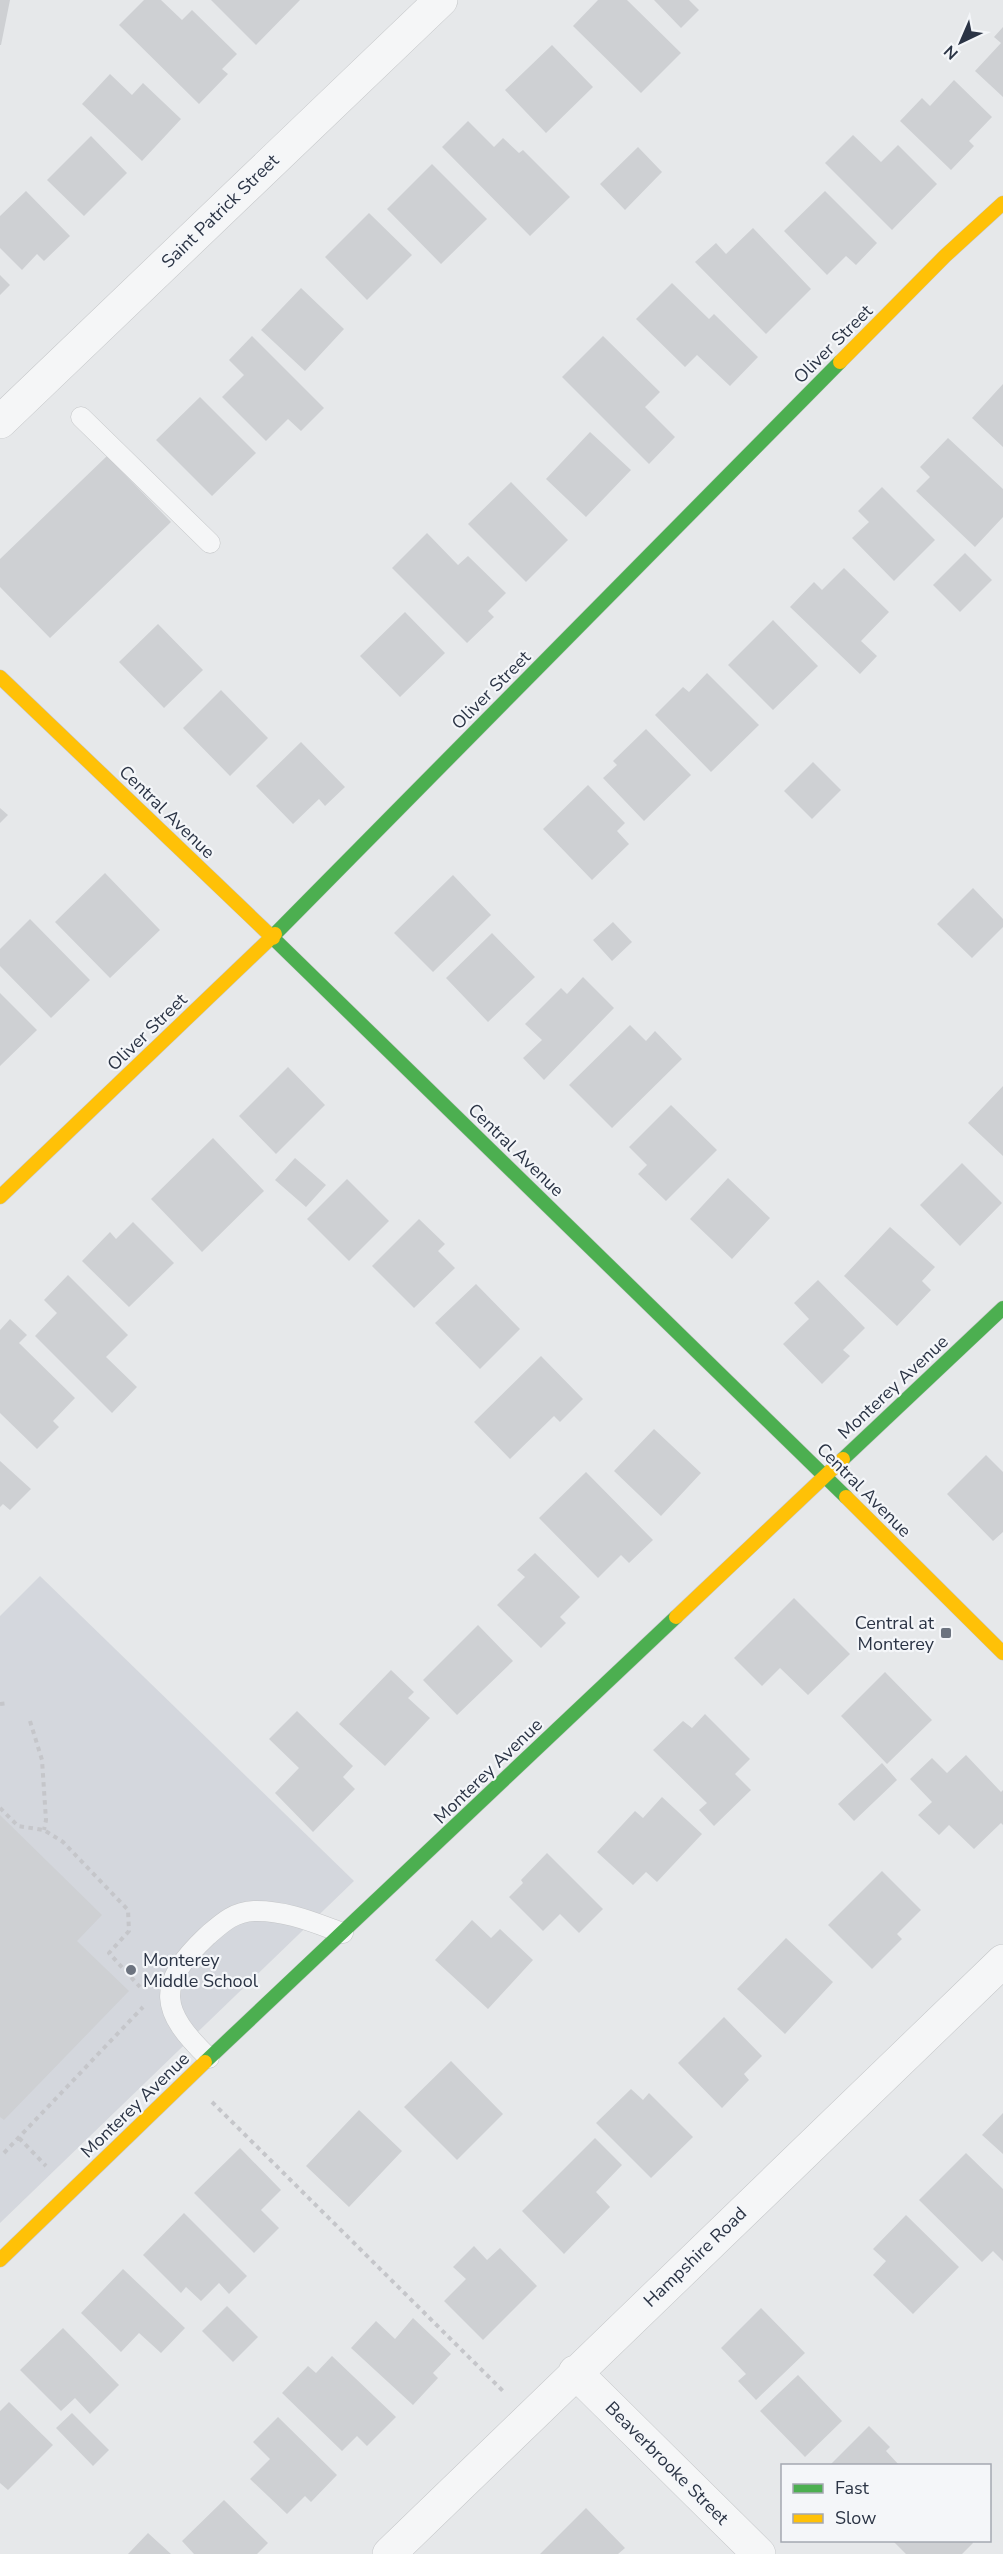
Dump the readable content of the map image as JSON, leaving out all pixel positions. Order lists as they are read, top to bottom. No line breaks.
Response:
{"streets":{"street":["Saint Patrick Street","Oliver Street","Central Avenue","Monterey Avenue","Hampshire Road","Beaverbrooke Street"]},"crossings":[["Oliver Street","Central Avenue"],["Central Avenue","Monterey Avenue"],["Hampshire Road","Beaverbrooke Street"]],"places":{"transit":["Central at Monterey"],"other":["Monterey Middle School"]},"legend":["Fast","Slow"],"north":"bottom left"}
